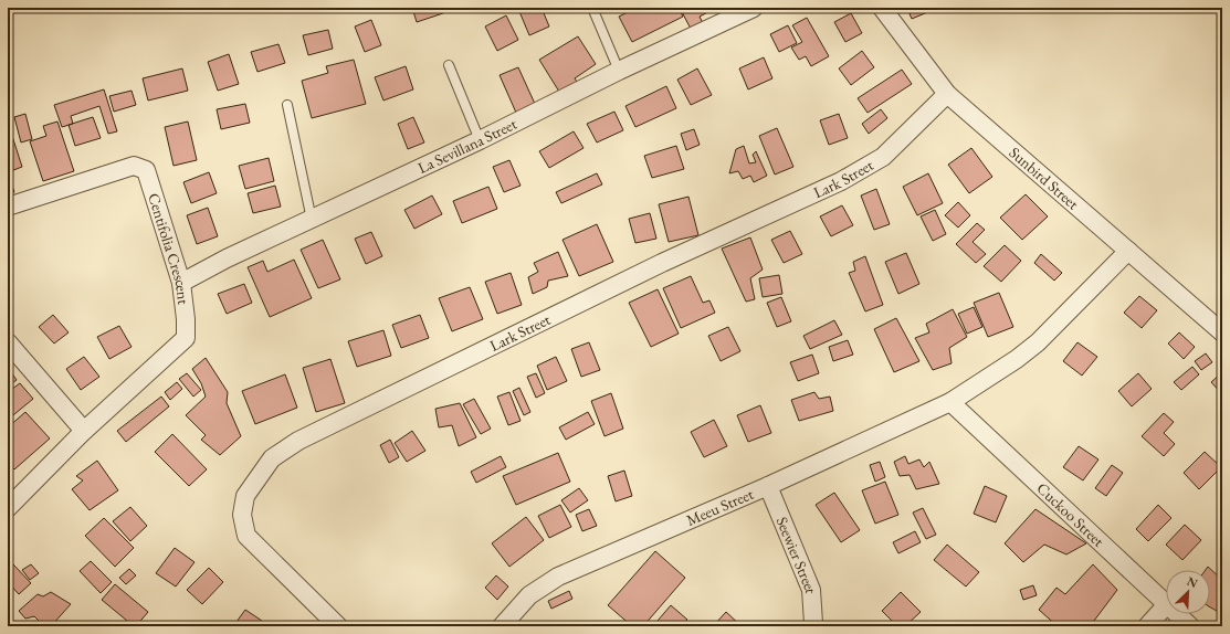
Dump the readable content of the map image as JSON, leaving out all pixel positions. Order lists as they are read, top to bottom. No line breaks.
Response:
{"streets":{"street":["La Sevillana Street","Lark Street","Sunbird Street","Centifolia Crescent","Meeu Street","Cuckoo Street","Seewier Street"]},"crossings":[["La Sevillana Street","Centifolia Crescent"],["Lark Street","Sunbird Street"],["Sunbird Street","Meeu Street"],["Meeu Street","Cuckoo Street"],["Meeu Street","Seewier Street"]],"north":"top right"}
